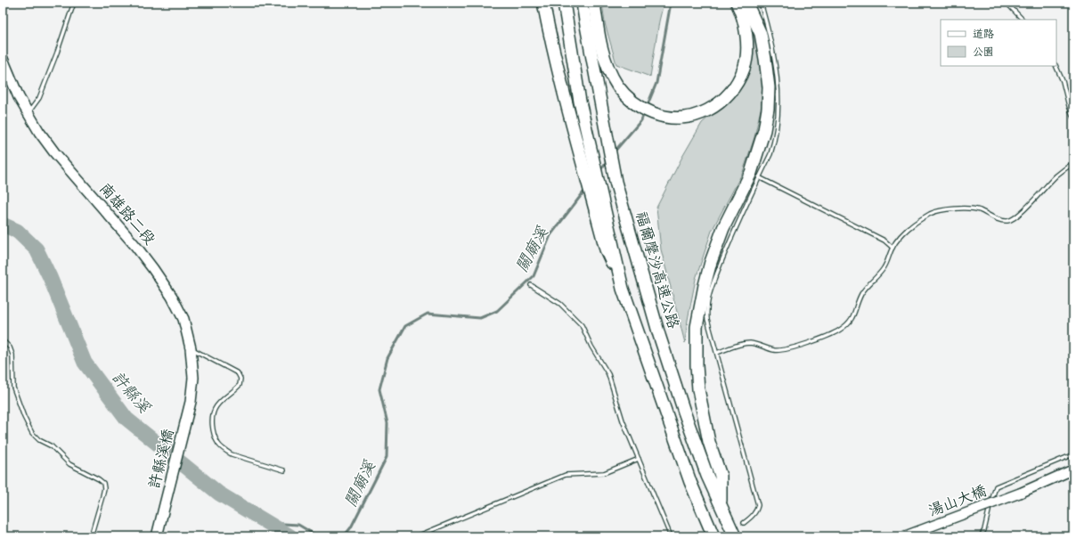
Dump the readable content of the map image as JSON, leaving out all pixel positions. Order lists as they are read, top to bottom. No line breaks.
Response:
{"streets":{"highway":["福爾摩沙高速公路"],"main road":["南雄路二段","許縣溪橋"],"street":["湯山大橋"]},"crossings":[["南雄路二段","許縣溪橋"]],"water":["關廟溪","許縣溪"],"legend":["道路","公園"]}
